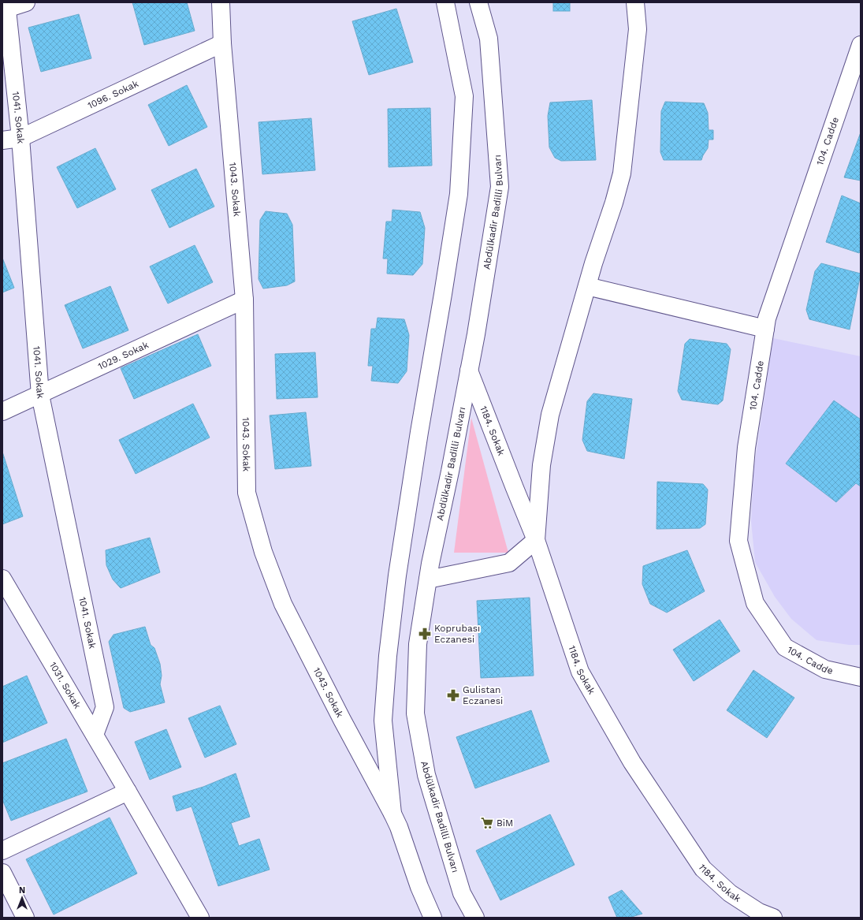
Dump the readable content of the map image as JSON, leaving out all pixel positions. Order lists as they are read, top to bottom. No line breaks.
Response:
{"streets":{"street":["1096. Sokak","1041. Sokak","104. Cadde","1043. Sokak","Abdülkadir Badilli Bulvarı","1029. Sokak","1184. Sokak","1031. Sokak"]},"crossings":[["1096. Sokak","1041. Sokak"],["1096. Sokak","1043. Sokak"],["1041. Sokak","1029. Sokak"],["1041. Sokak","1031. Sokak"],["1043. Sokak","1029. Sokak"],["Abdülkadir Badilli Bulvarı","1184. Sokak"]],"places":{"pharmacy":["Koprubası Eczanesi","Gulistan Eczanesi"],"supermarket":["BiM"]},"north":"top"}
